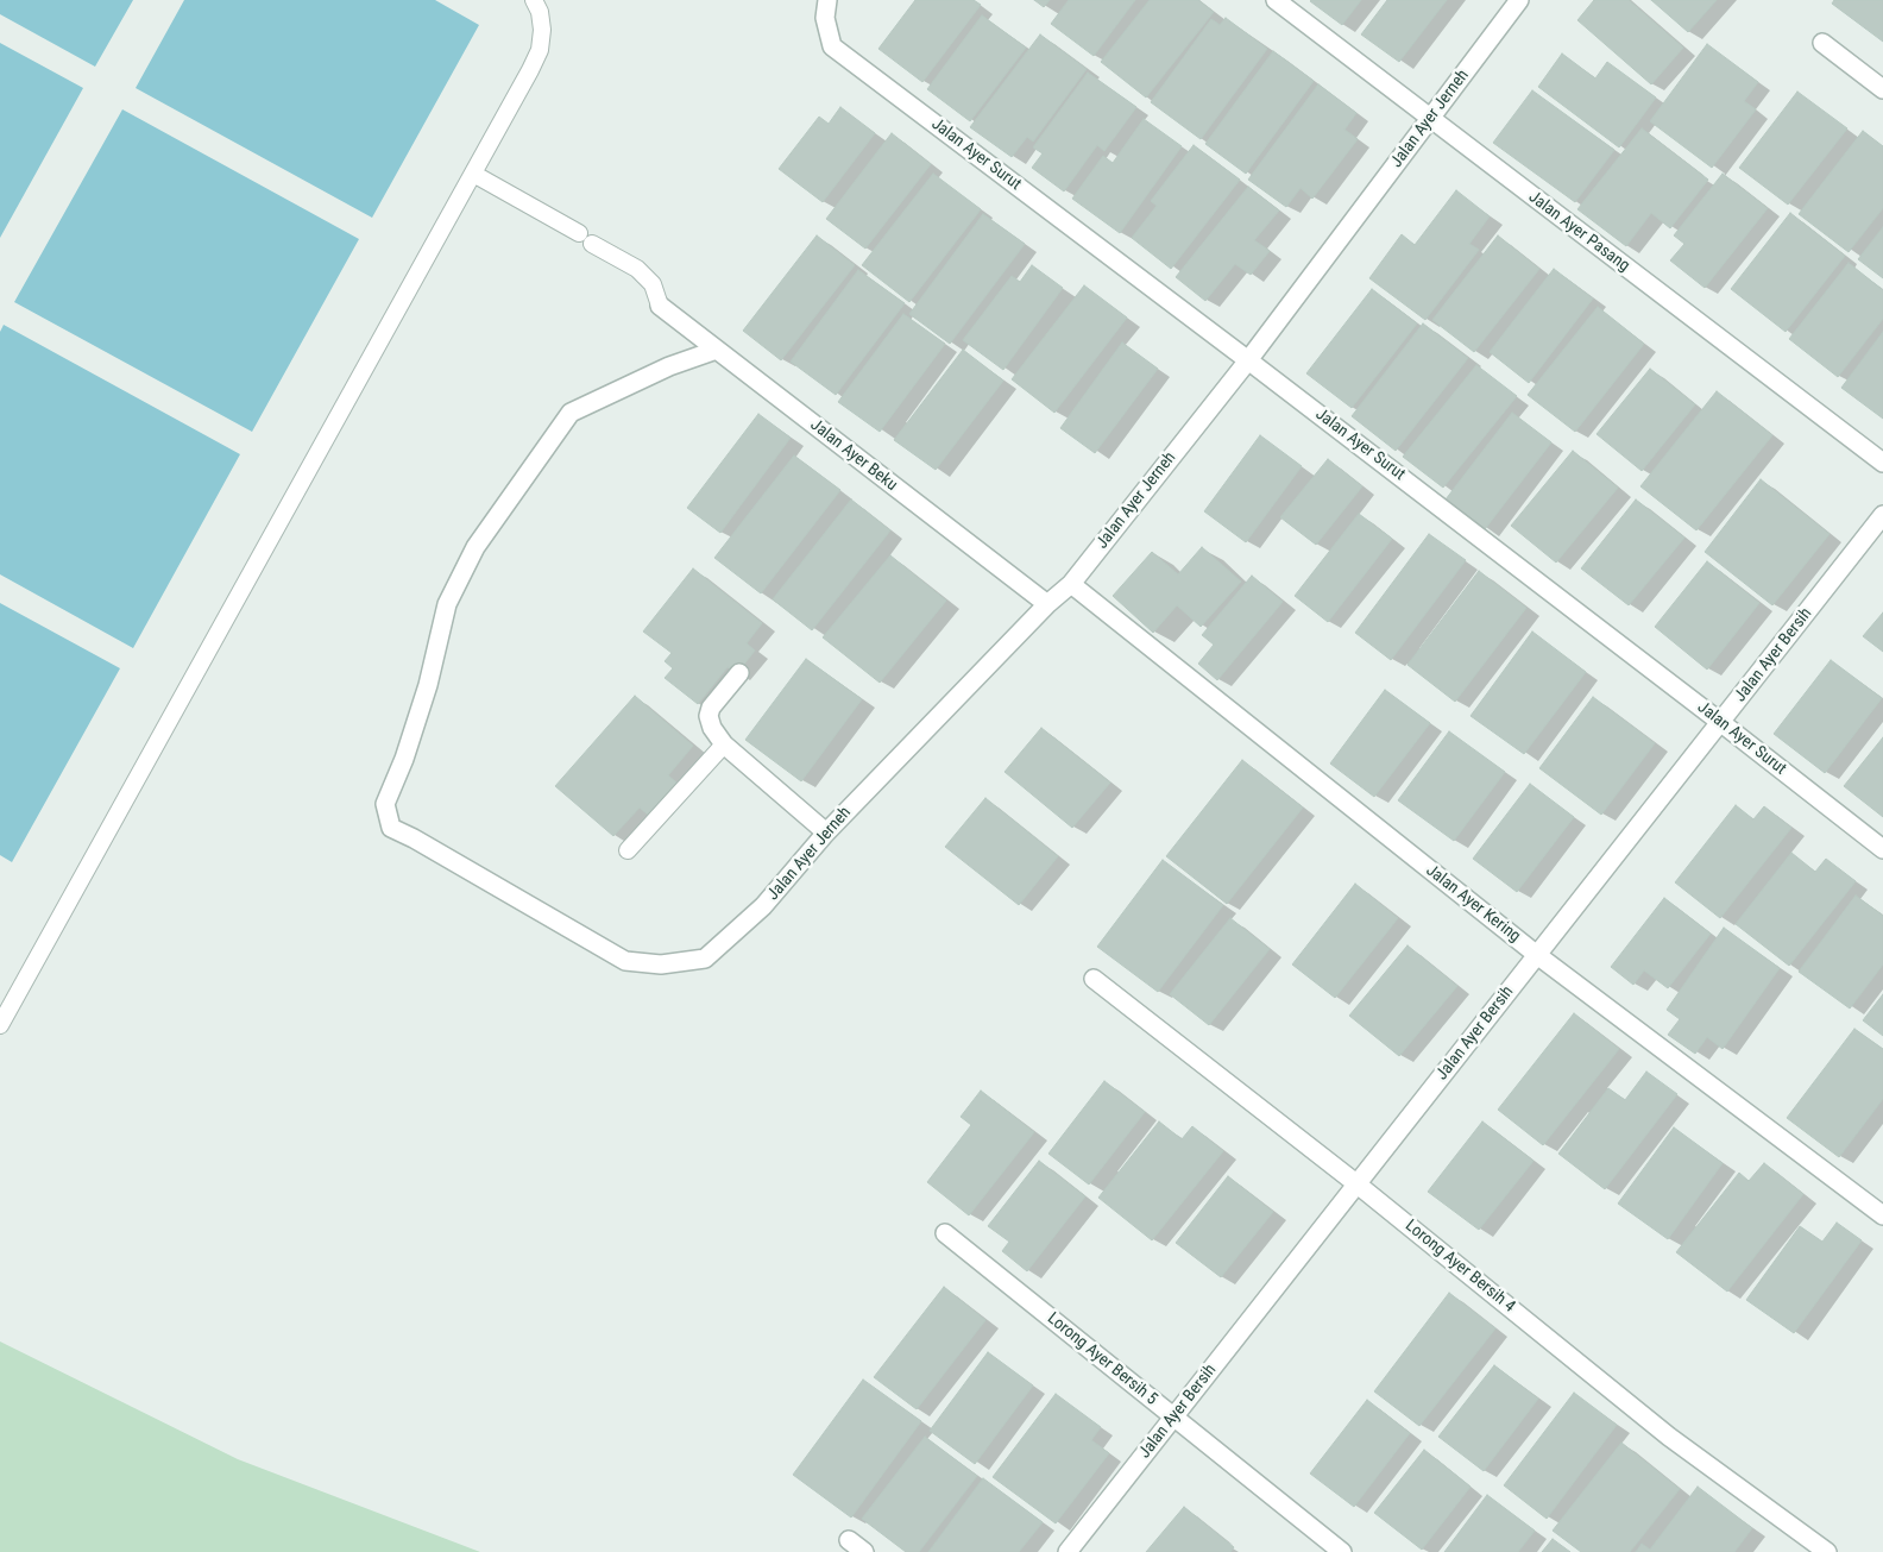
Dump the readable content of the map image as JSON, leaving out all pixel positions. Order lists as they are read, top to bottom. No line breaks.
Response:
{"streets":{"street":["Jalan Ayer Jerneh","Jalan Ayer Surut","Jalan Ayer Pasang","Jalan Ayer Beku","Jalan Ayer Bersih","Jalan Ayer Kering","Lorong Ayer Bersih 4","Lorong Ayer Bersih 5"]},"crossings":[["Jalan Ayer Jerneh","Jalan Ayer Surut"],["Jalan Ayer Jerneh","Jalan Ayer Pasang"],["Jalan Ayer Jerneh","Jalan Ayer Beku"],["Jalan Ayer Jerneh","Jalan Ayer Kering"],["Jalan Ayer Surut","Jalan Ayer Bersih"],["Jalan Ayer Bersih","Jalan Ayer Kering"],["Jalan Ayer Bersih","Lorong Ayer Bersih 4"],["Jalan Ayer Bersih","Lorong Ayer Bersih 5"]]}
